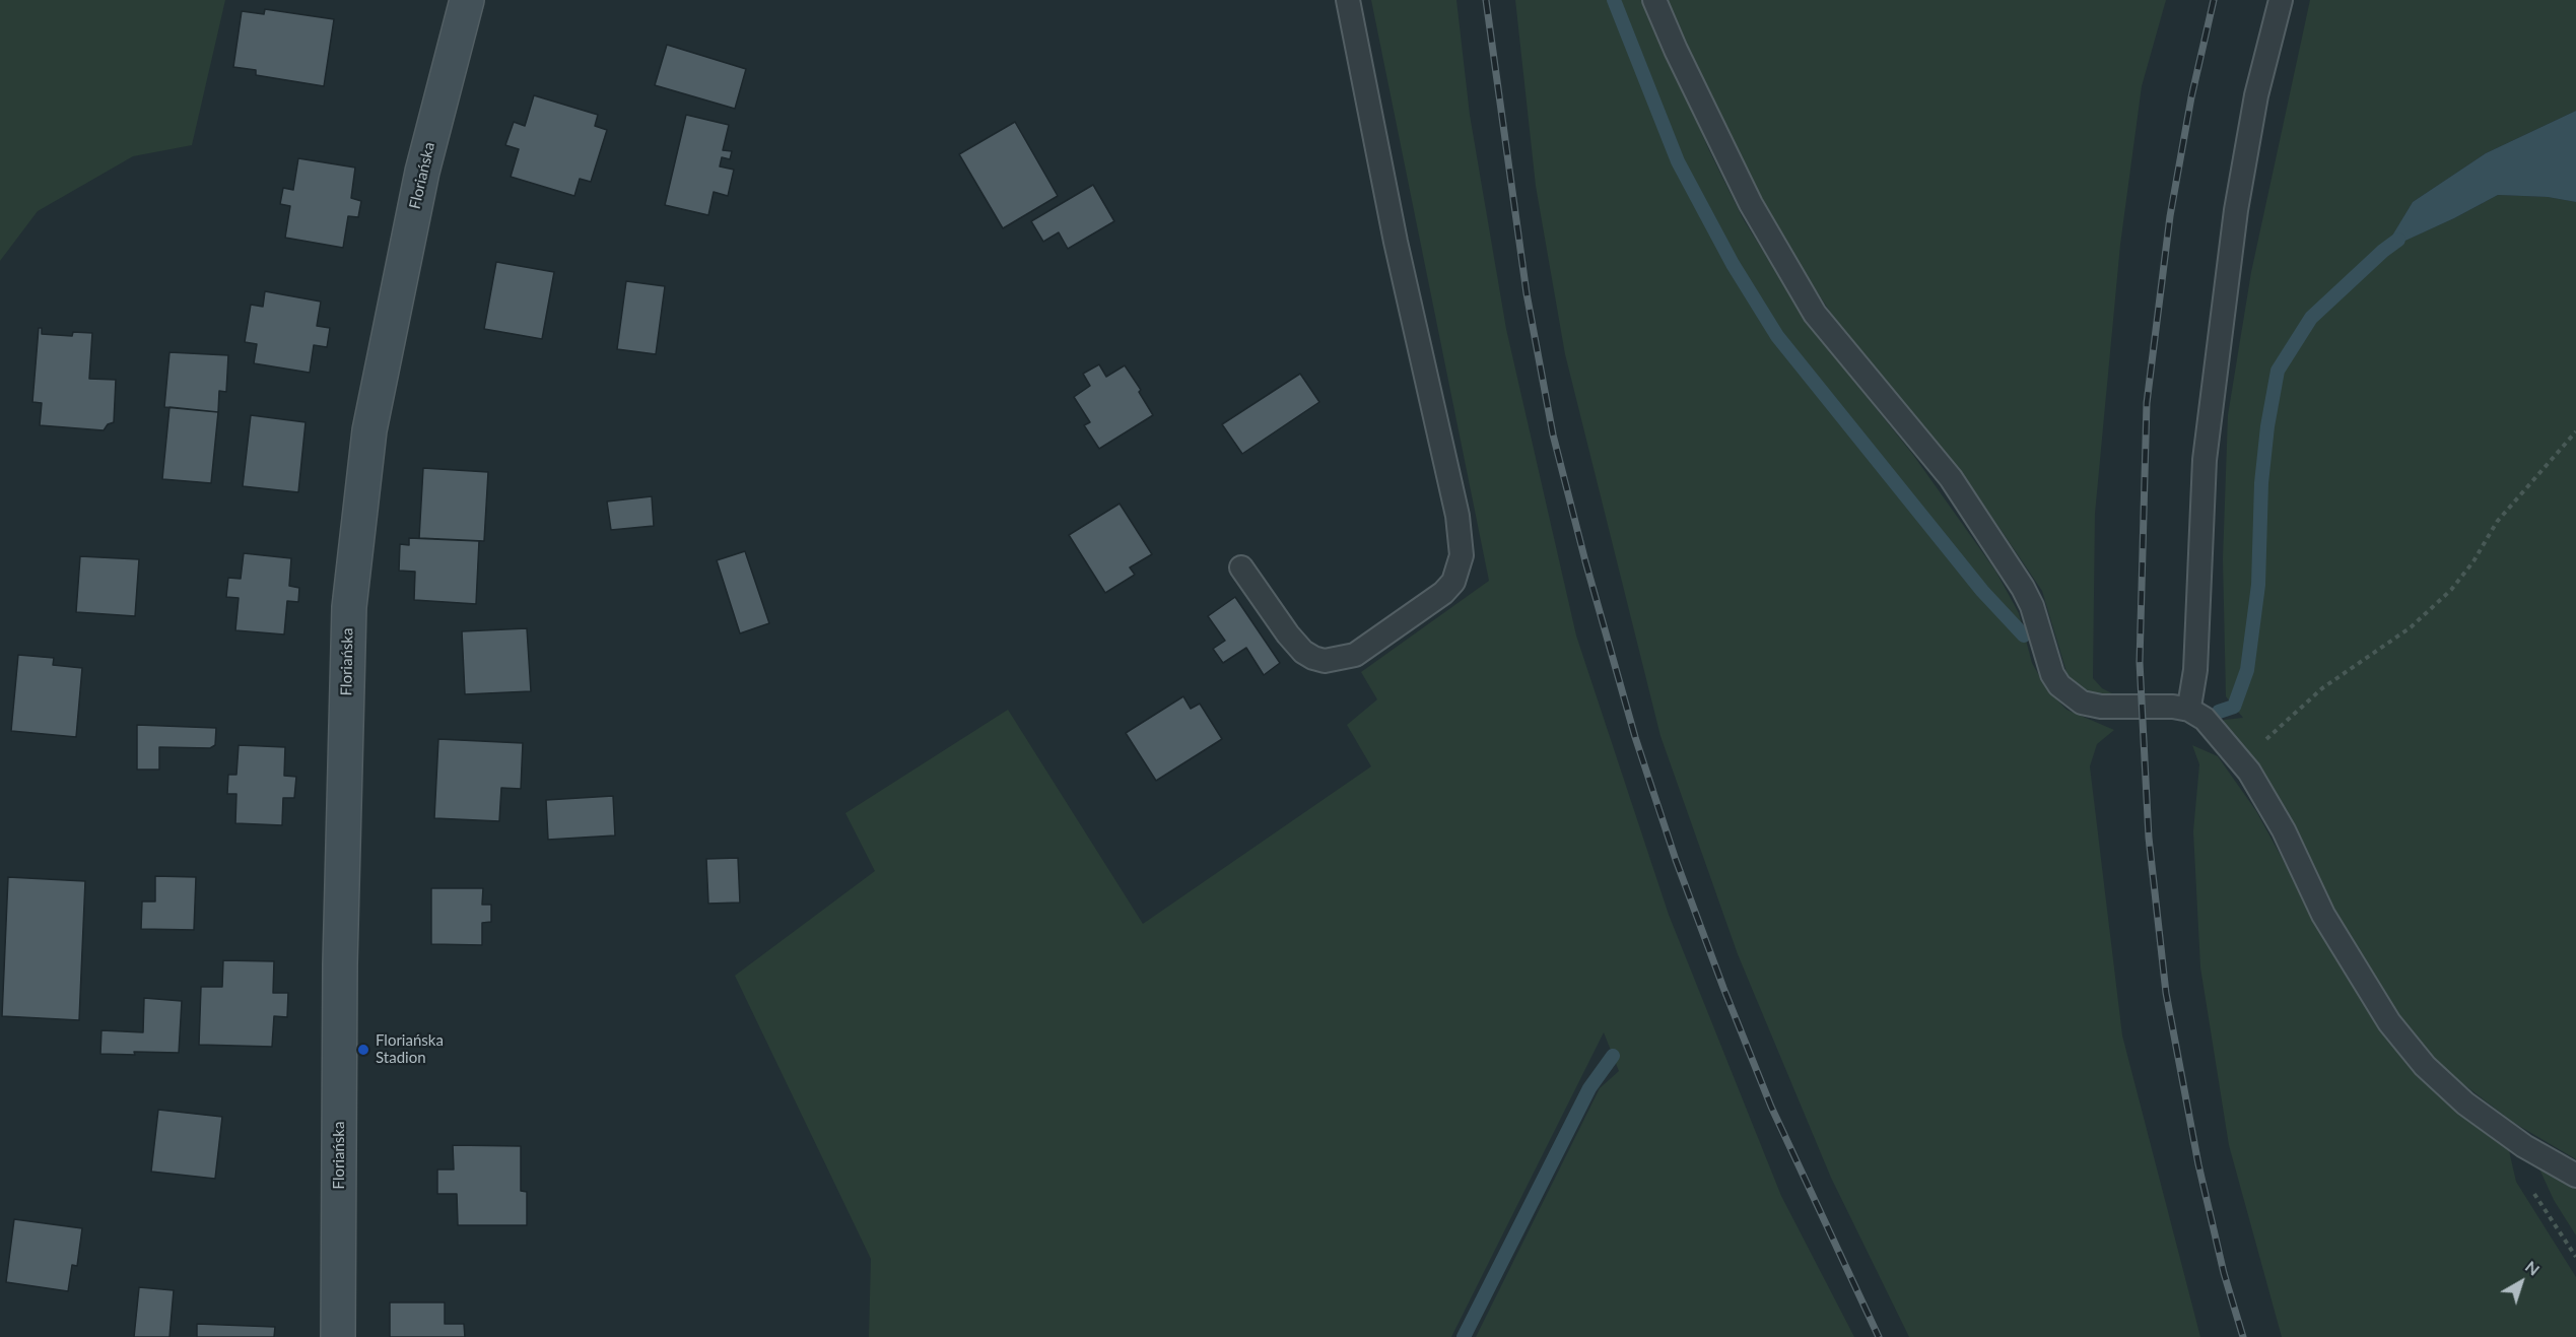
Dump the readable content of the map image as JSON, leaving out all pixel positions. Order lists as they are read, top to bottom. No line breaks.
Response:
{"streets":{"street":["Floriańska"]},"places":["Floriańska Stadion"],"north":"top right"}
